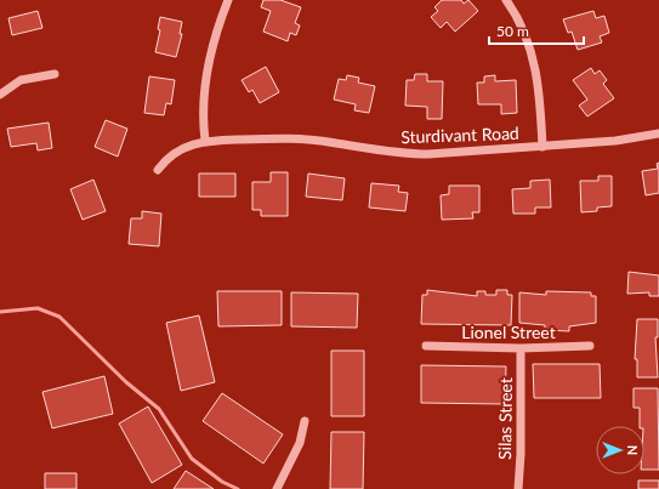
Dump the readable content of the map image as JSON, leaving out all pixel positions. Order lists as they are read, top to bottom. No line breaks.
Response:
{"streets":{"street":["Sturdivant Road","Lionel Street","Silas Street"]},"crossings":[["Lionel Street","Silas Street"]],"scale_bar":"50 m","north":"right"}
